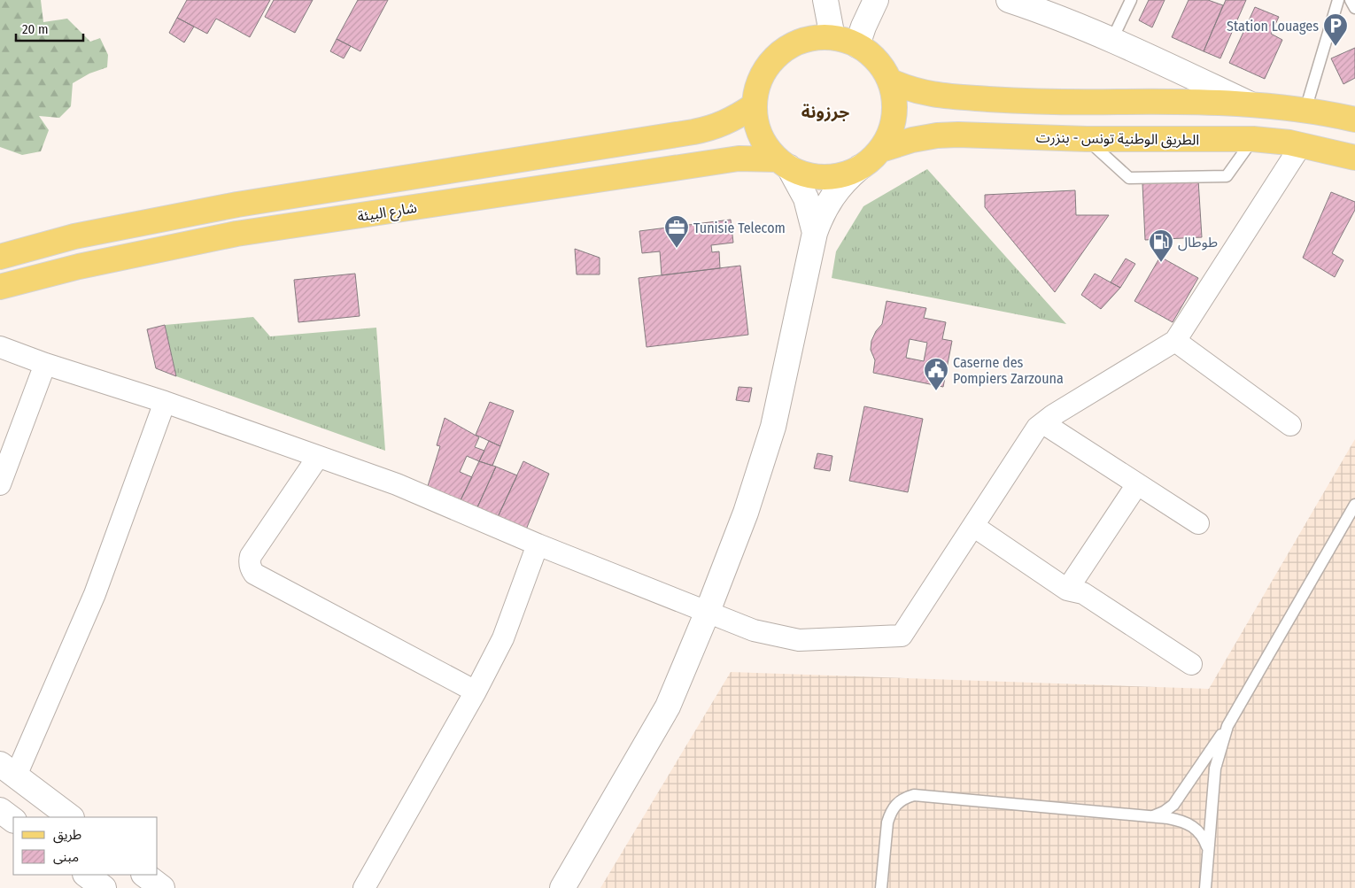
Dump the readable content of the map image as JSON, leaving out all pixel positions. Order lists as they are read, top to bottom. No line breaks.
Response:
{"streets":{"main road":["الطريق الوطنية تونس - بنزرت","شارع البيئة"]},"crossings":[["الطريق الوطنية تونس - بنزرت","شارع البيئة"]],"districts":["جرزونة"],"places":{"parking":["Station Louages"],"office":["Tunisie Telecom"],"fuel station":["طوطال"],"public building":["Caserne des Pompiers Zarzouna"]},"legend":["طريق","مبنى"],"scale_bar":"20 m"}
